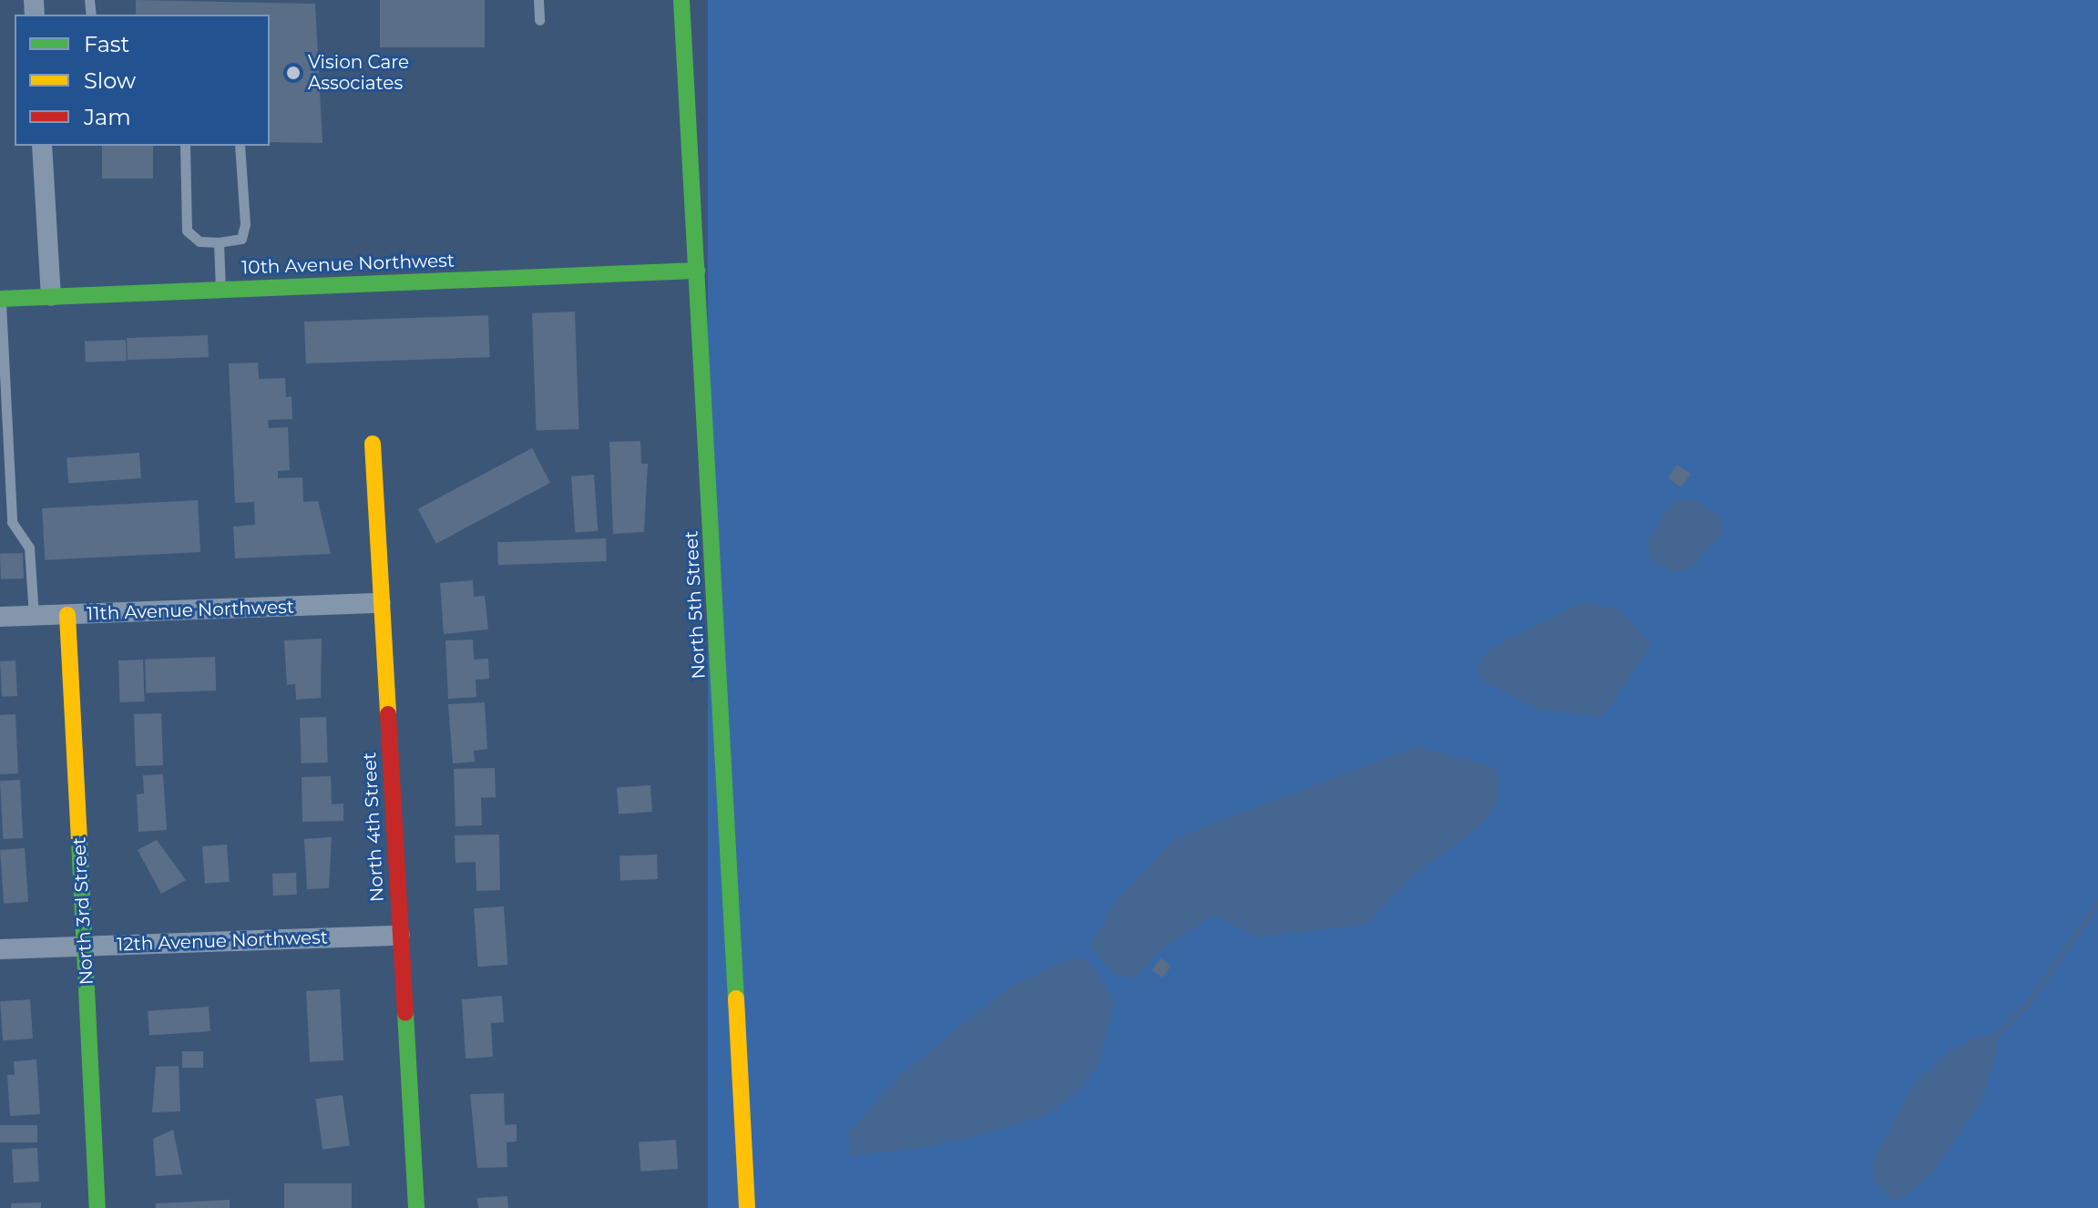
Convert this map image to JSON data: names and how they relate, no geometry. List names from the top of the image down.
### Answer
{
  "streets": {
    "street": [
      "10th Avenue Northwest",
      "North 5th Street",
      "11th Avenue Northwest",
      "North 4th Street",
      "North 3rd Street",
      "12th Avenue Northwest"
    ]
  },
  "crossings": [
    ["10th Avenue Northwest", "North 5th Street"],
    ["11th Avenue Northwest", "North 4th Street"],
    ["11th Avenue Northwest", "North 3rd Street"],
    ["North 4th Street", "12th Avenue Northwest"],
    ["North 3rd Street", "12th Avenue Northwest"]
  ],
  "places": ["Vision Care Associates"],
  "legend": ["Fast", "Slow", "Jam"]
}
